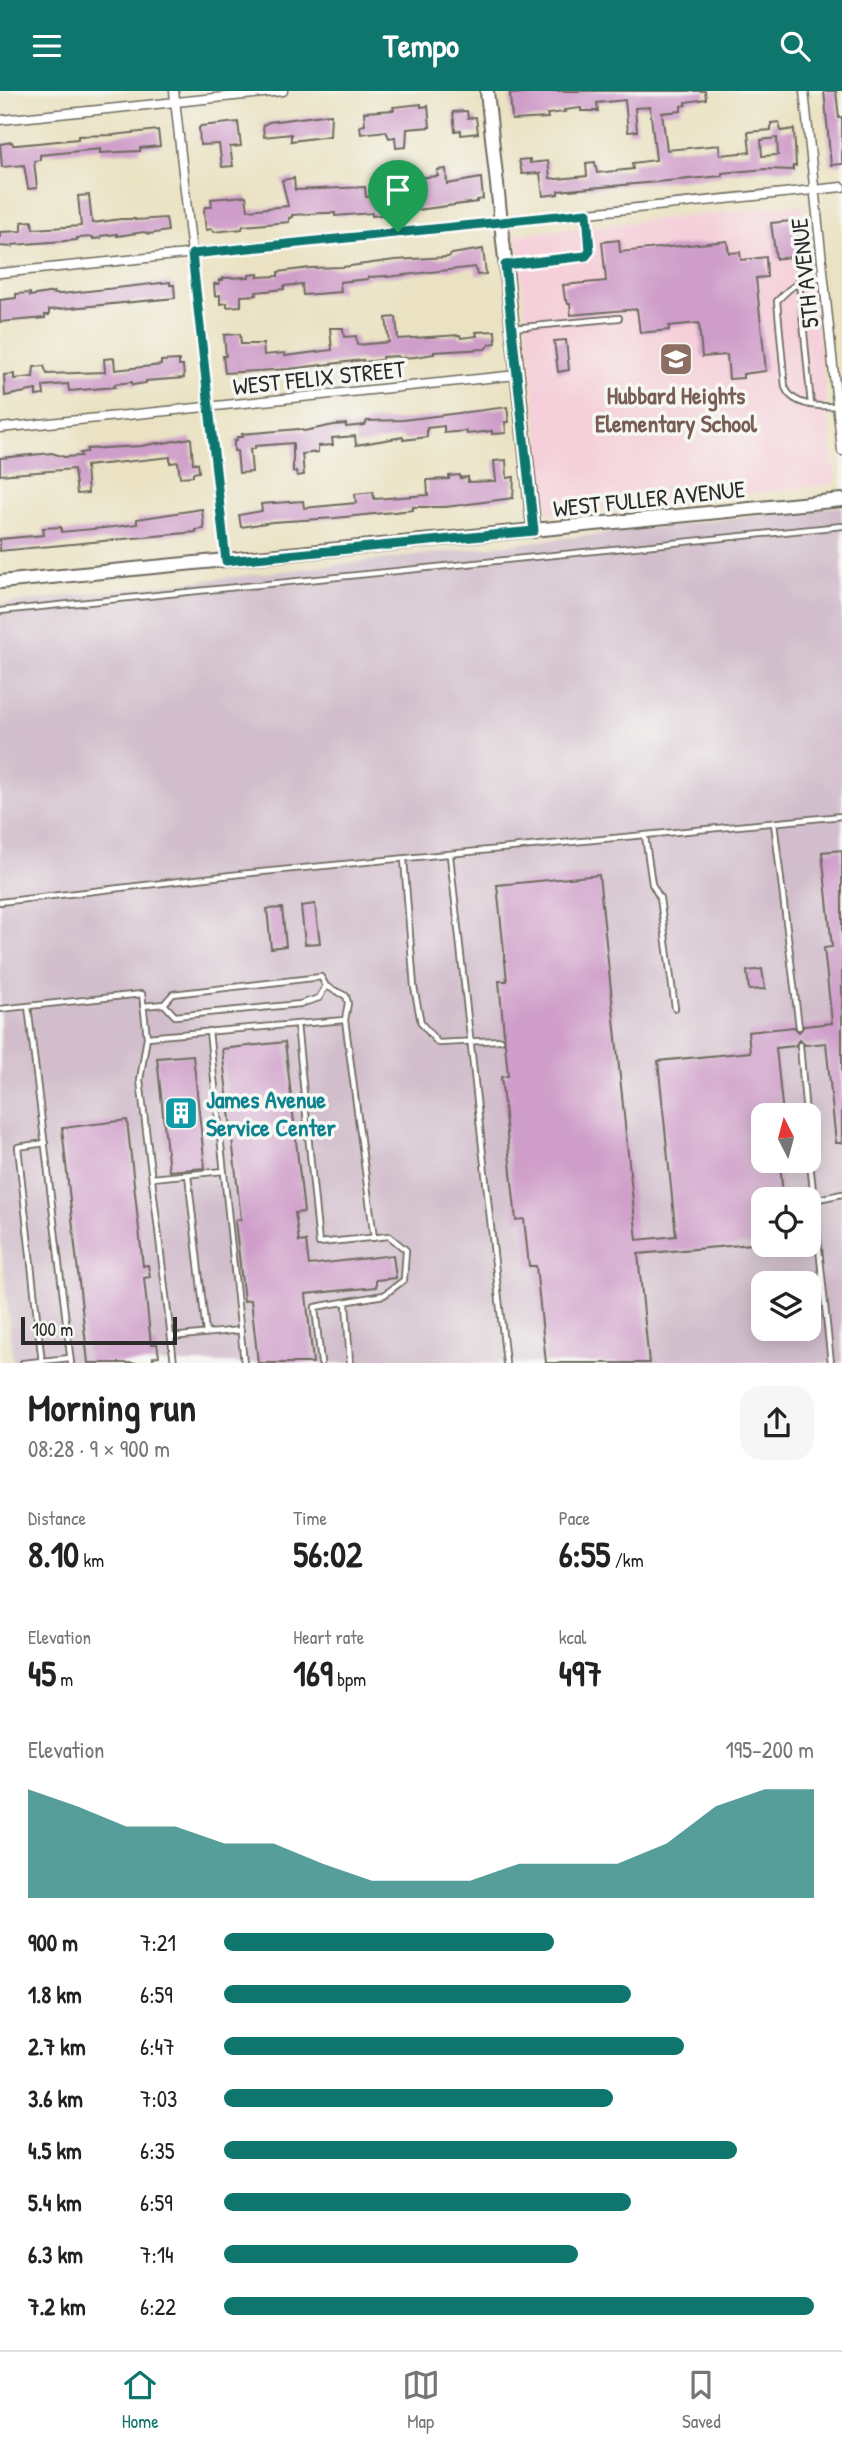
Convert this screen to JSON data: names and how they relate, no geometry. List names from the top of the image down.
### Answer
{
  "streets": {
    "street": ["5TH AVENUE", "WEST FELIX STREET", "WEST FULLER AVENUE"]
  },
  "places": {
    "school or university": ["Hubbard Heights Elementary School"],
    "building": ["James Avenue Service Center"]
  },
  "scale_bar": "100 m",
  "north": "top",
  "page": {
    "header": "Tempo",
    "scale": "100 m",
    "heading": ["Morning run", "08:28 · 9 × 900 m"],
    "stats": [
      ["Distance", "8.10 km"],
      ["Time", "56:02"],
      ["Pace", "6:55 /km"],
      ["Elevation", "45 m"],
      ["Heart rate", "169 bpm"],
      ["kcal", "497"]
    ],
    "chart": ["Elevation", "195–200 m"],
    "list": [
      {
        "name": "900 m",
        "note": "7:21"
      },
      {
        "name": "1.8 km",
        "note": "6:59"
      },
      {
        "name": "2.7 km",
        "note": "6:47"
      },
      {
        "name": "3.6 km",
        "note": "7:03"
      },
      {
        "name": "4.5 km",
        "note": "6:35"
      },
      {
        "name": "5.4 km",
        "note": "6:59"
      },
      {
        "name": "6.3 km",
        "note": "7:14"
      },
      {
        "name": "7.2 km",
        "note": "6:22"
      }
    ],
    "tabs": ["Home", "Map", "Saved"]
  }
}
